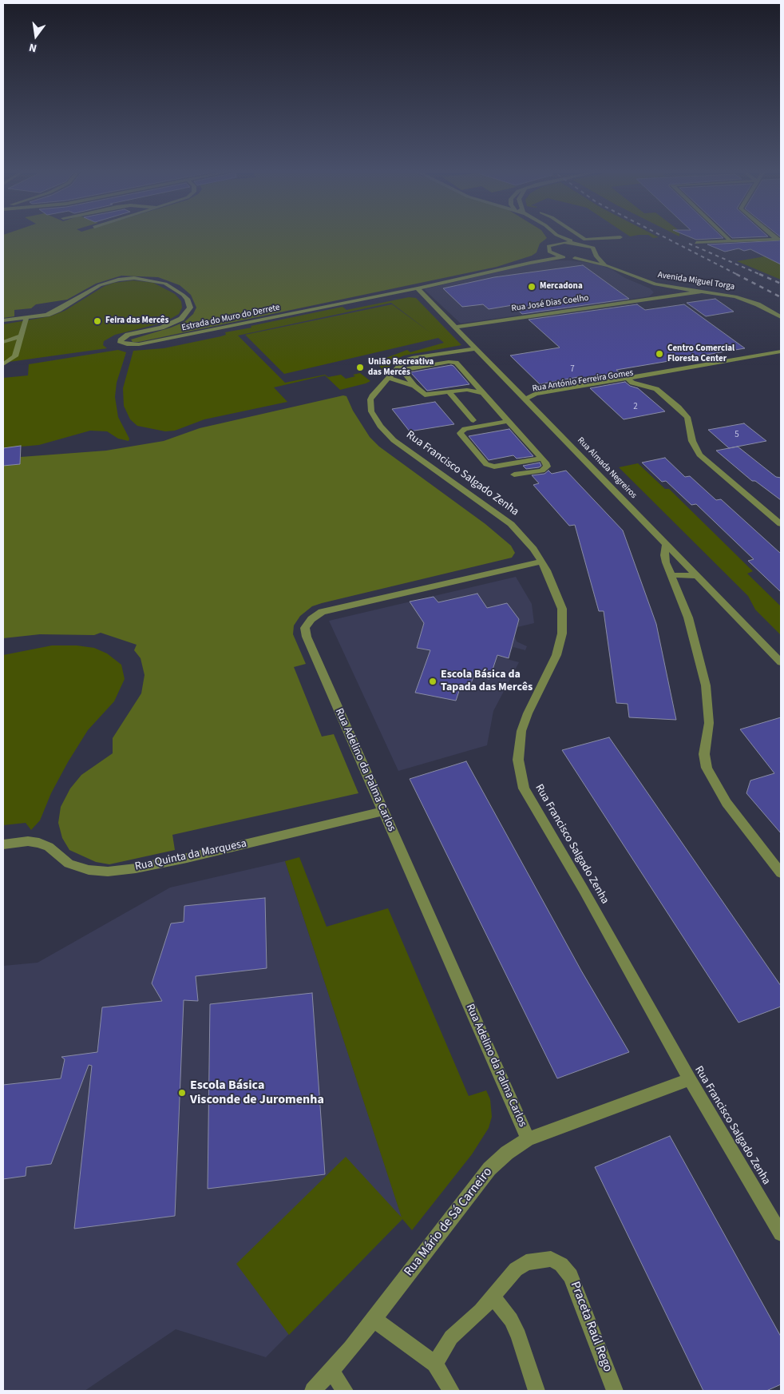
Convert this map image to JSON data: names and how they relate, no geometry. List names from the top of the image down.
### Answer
{
  "streets": {
    "street": [
      "Avenida Miguel Torga",
      "Rua José Dias Coelho",
      "Estrada do Muro do Derrete",
      "Rua António Ferreira Gomes",
      "Rua Almada Negreiros",
      "Rua Francisco Salgado Zenha",
      "Rua Adelino da Palma Carlos",
      "Rua Quinta da Marquesa",
      "Rua Mário de Sá Carneiro",
      "Praceta Raúl Rego"
    ]
  },
  "crossings": [
    ["Avenida Miguel Torga", "Rua José Dias Coelho"],
    ["Rua José Dias Coelho", "Rua Almada Negreiros"],
    ["Estrada do Muro do Derrete", "Rua Almada Negreiros"],
    ["Rua António Ferreira Gomes", "Rua Almada Negreiros"],
    ["Rua Almada Negreiros", "Rua Francisco Salgado Zenha"],
    ["Rua Francisco Salgado Zenha", "Rua Adelino da Palma Carlos"],
    ["Rua Francisco Salgado Zenha", "Rua Mário de Sá Carneiro"],
    ["Rua Adelino da Palma Carlos", "Rua Quinta da Marquesa"],
    ["Rua Adelino da Palma Carlos", "Rua Mário de Sá Carneiro"]
  ],
  "places": [
    "Mercadona",
    "Feira das Mercês",
    "Centro Comercial Floresta Center",
    "União Recreativa das Mercês",
    "Escola Básica da Tapada das Mercês",
    "Escola Básica Visconde de Juromenha"
  ],
  "house_numbers": ["7", "2", "5"],
  "north": "bottom"
}
